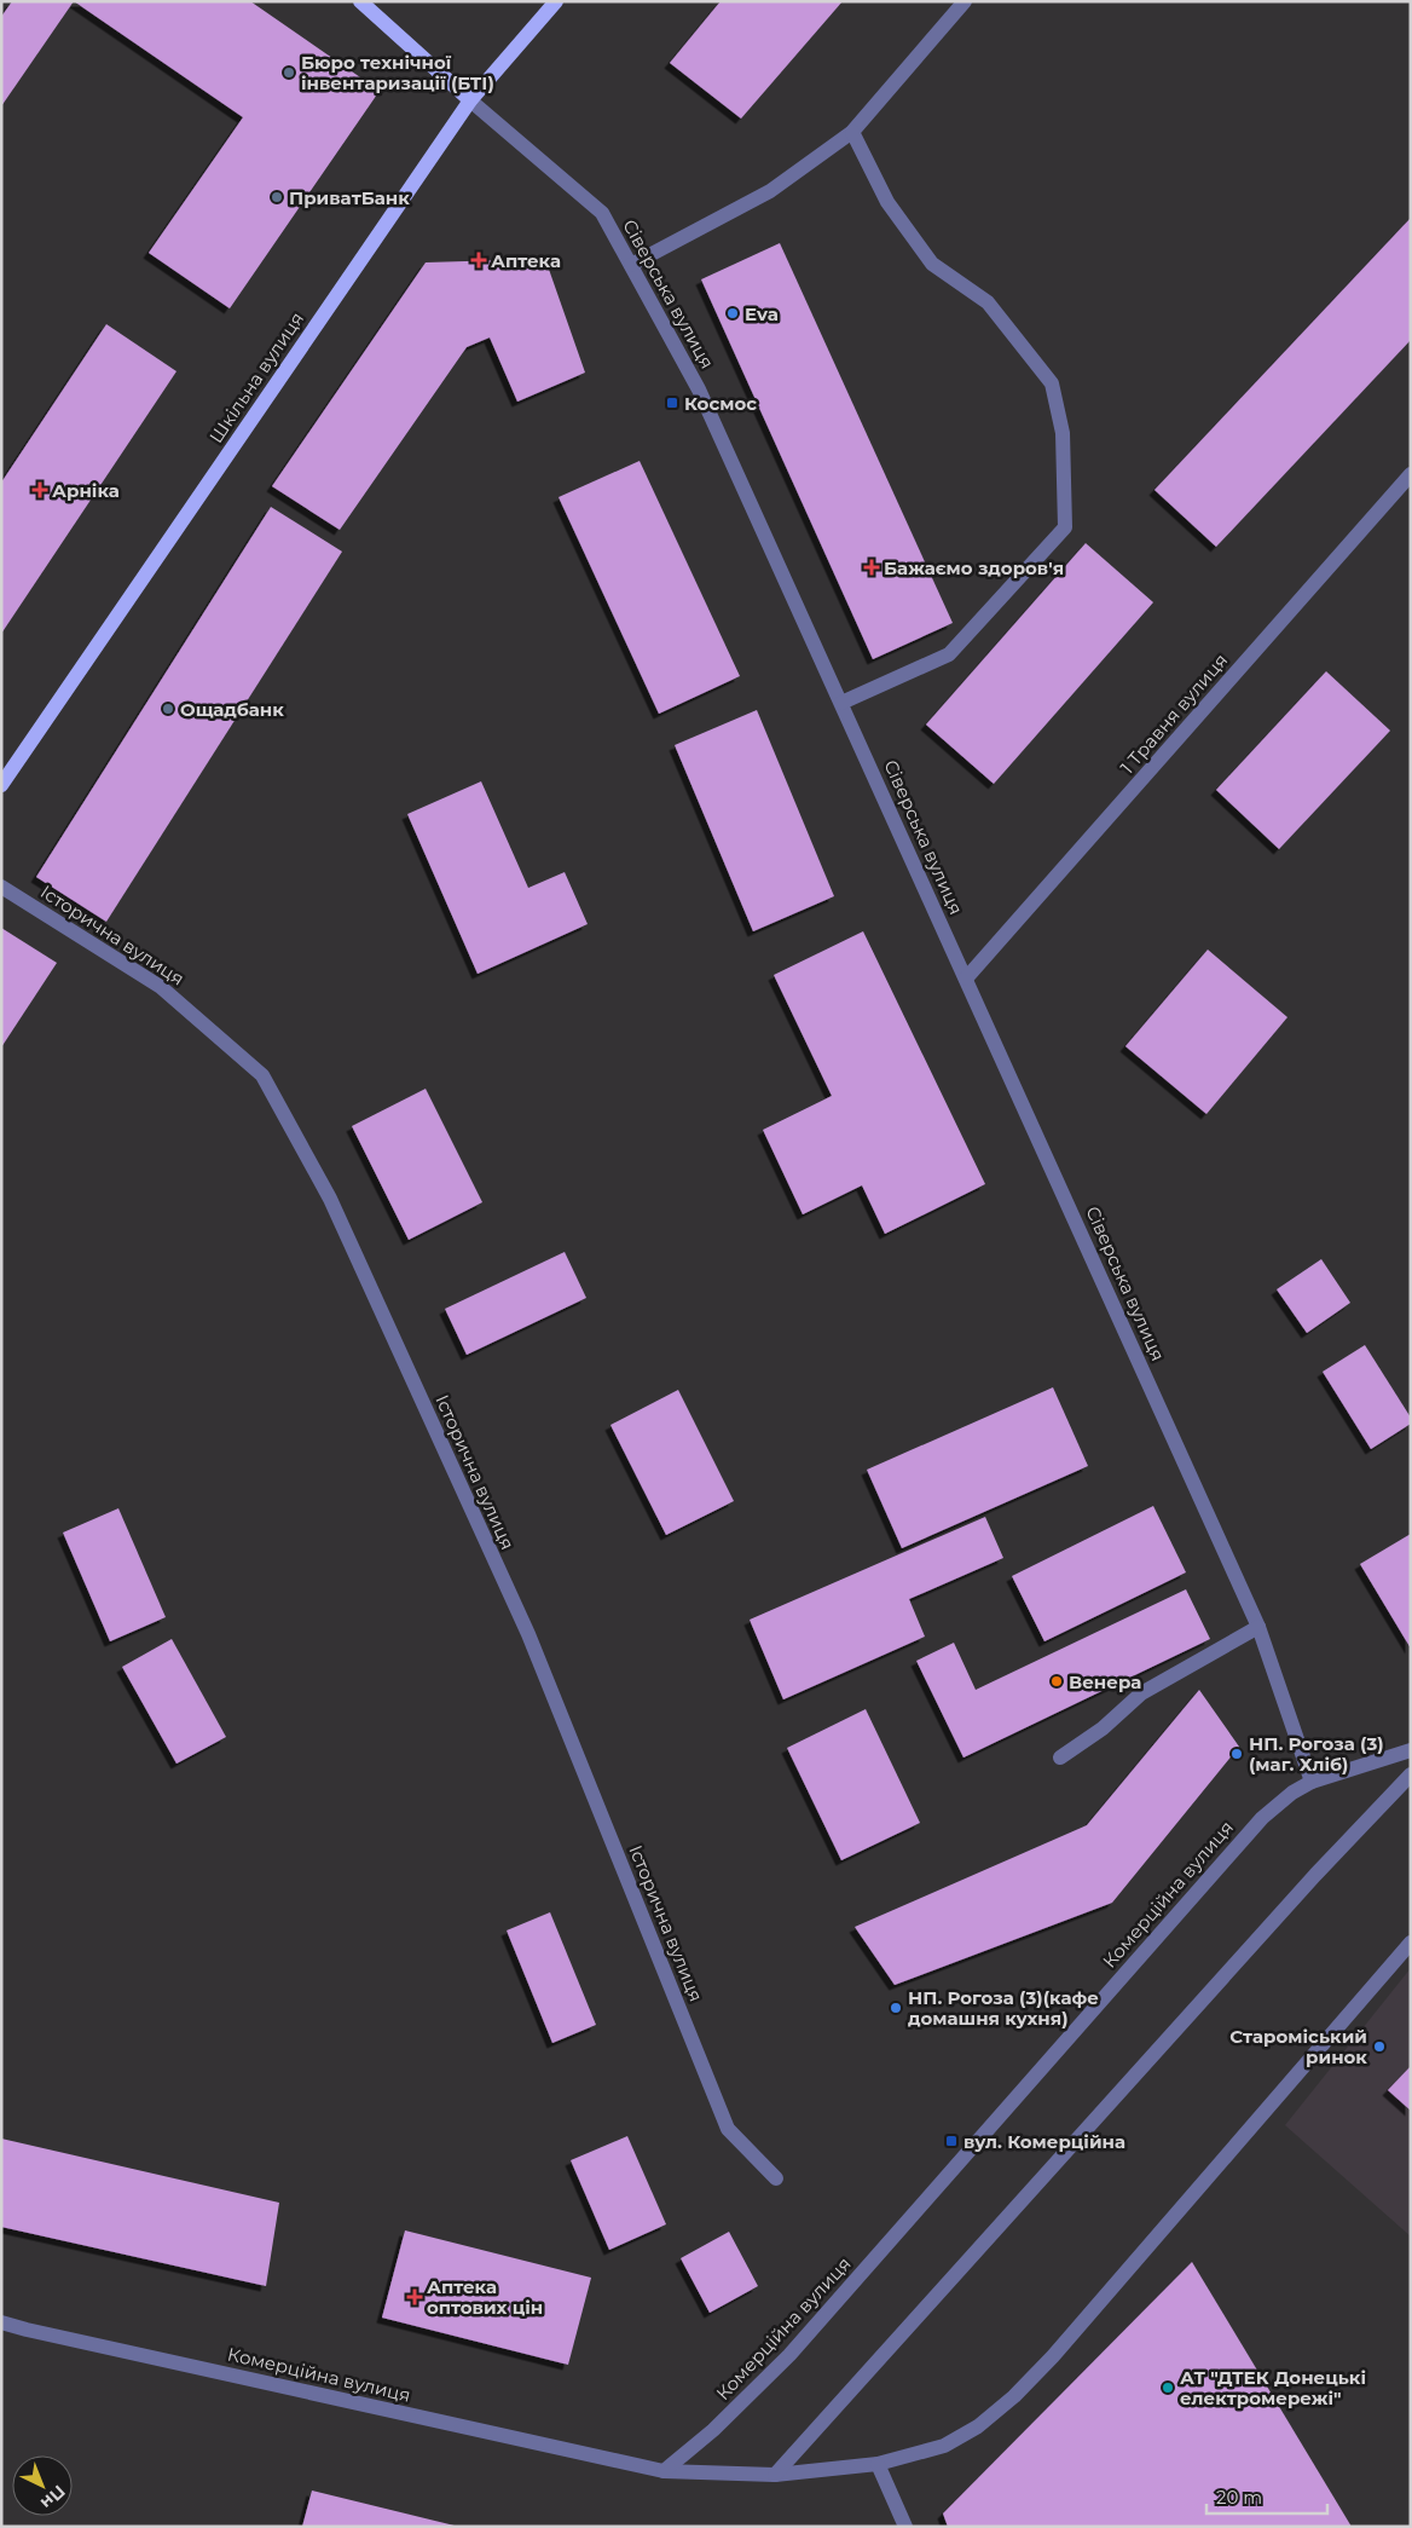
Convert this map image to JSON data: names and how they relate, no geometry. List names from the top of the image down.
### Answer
{
  "streets": {
    "main road": ["Сіверська вулиця", "Шкільна вулиця"],
    "street": ["1 Травня вулиця", "Історична вулиця", "Комерційна вулиця"]
  },
  "crossings": [
    ["Сіверська вулиця", "Шкільна вулиця"],
    ["Сіверська вулиця", "1 Травня вулиця"],
    ["Сіверська вулиця", "Комерційна вулиця"]
  ],
  "places": {
    "other": [
      "Бюро технічної інвентаризації (БТІ)",
      "ПриватБанк",
      "Eva",
      "Ощадбанк",
      "Венера",
      "НП. Рогоза (3) (маг. Хліб)",
      "НП. Рогоза (3)(кафе домашня кухня)",
      "Староміський ринок",
      "АТ \"ДТЕК Донецькі електромережі\""
    ],
    "health": [
      "Аптека",
      "Арніка",
      "Бажаємо здоров'я",
      "Аптека оптових цін"
    ],
    "transit": ["Космос", "вул. Комерційна"]
  },
  "scale_bar": "20 m",
  "north": "bottom right"
}
